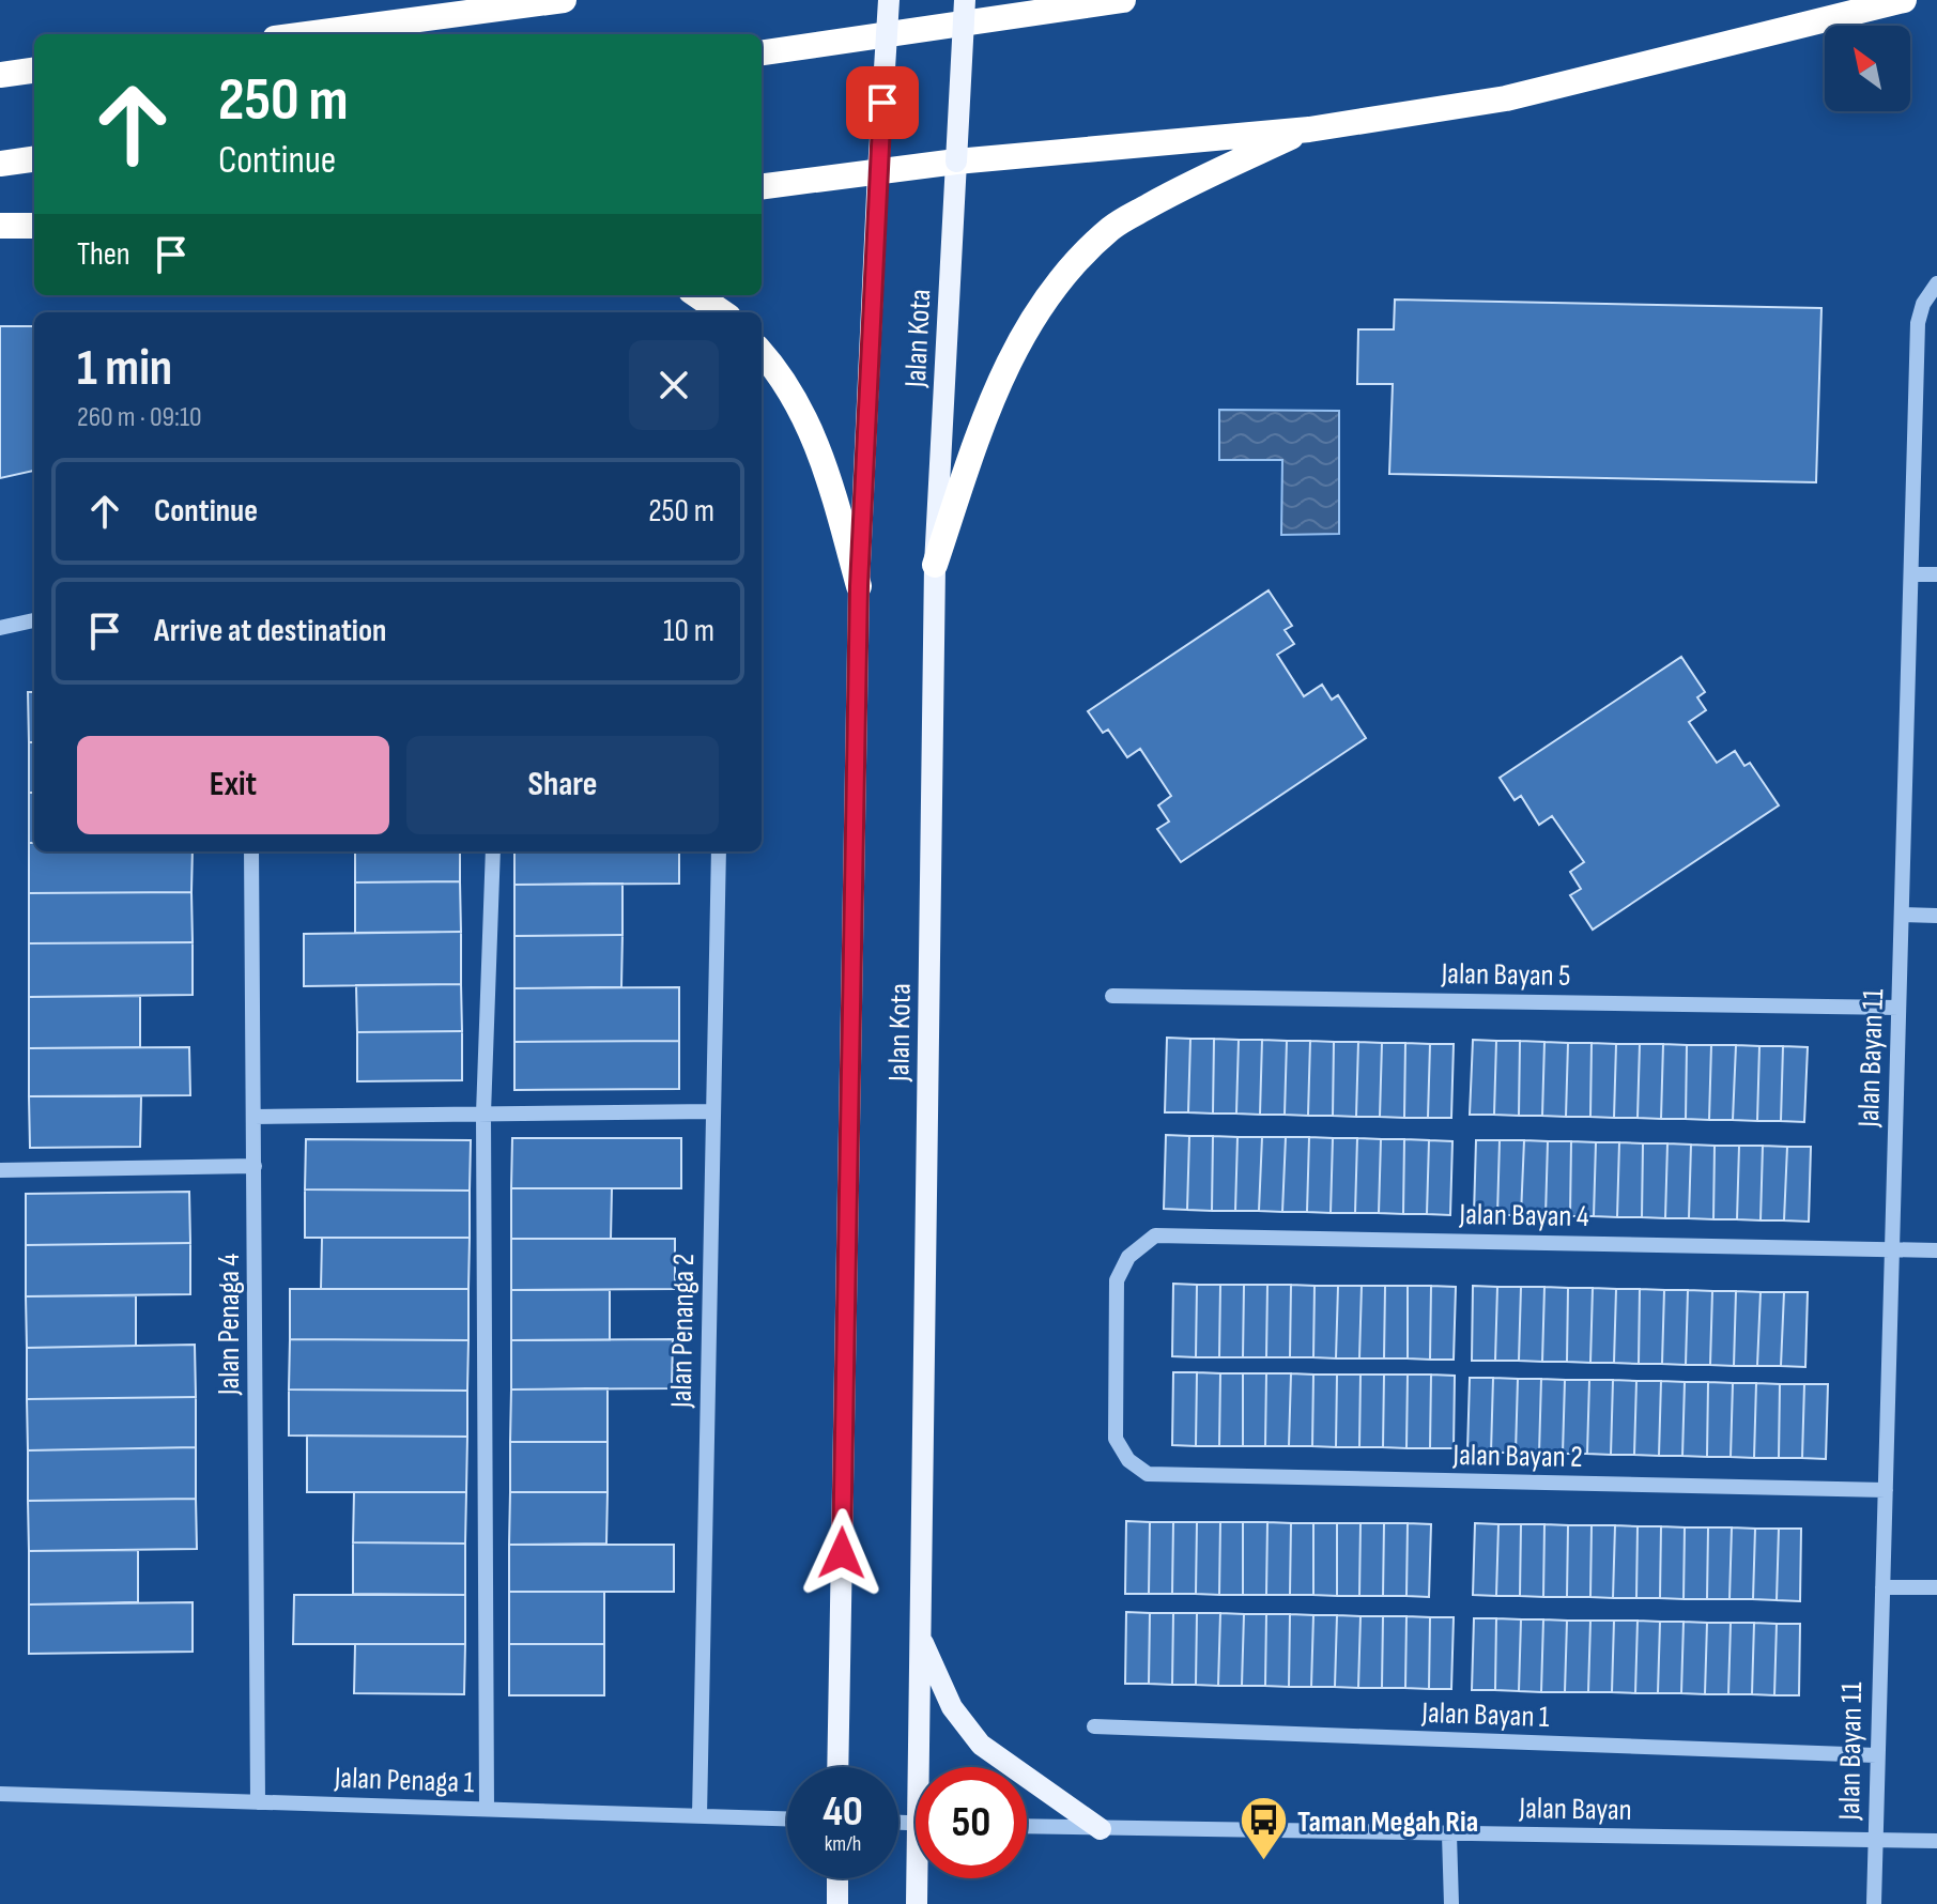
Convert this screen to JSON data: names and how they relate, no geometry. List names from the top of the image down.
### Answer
{
  "streets": {
    "main road": ["Jalan Kota"],
    "street": [
      "Jalan Bayan 5",
      "Jalan Bayan 11",
      "Jalan Bayan 4",
      "Jalan Penaga 4",
      "Jalan Penanga 2",
      "Jalan Bayan 2",
      "Jalan Bayan 1",
      "Jalan Penaga 1",
      "Jalan Bayan"
    ]
  },
  "crossings": [
    ["Jalan Bayan 5", "Jalan Bayan 11"],
    ["Jalan Bayan 11", "Jalan Bayan 4"],
    ["Jalan Bayan 11", "Jalan Bayan 2"],
    ["Jalan Bayan 11", "Jalan Bayan 1"],
    ["Jalan Bayan 11", "Jalan Bayan"],
    ["Jalan Bayan 4", "Jalan Bayan 2"],
    ["Jalan Penaga 4", "Jalan Penaga 1"],
    ["Jalan Penanga 2", "Jalan Penaga 1"]
  ],
  "places": {
    "bus stop": ["Taman Megah Ria"]
  },
  "north": "top left",
  "page": {
    "turn": ["250 m", "Continue"],
    "then": "Then",
    "heading": ["1 min", "260 m · 09:10"],
    "list": [
      {
        "name": "Continue",
        "value": "250 m"
      },
      {
        "name": "Arrive at destination",
        "value": "10 m"
      }
    ],
    "buttons": ["Exit", "Share"],
    "speed": "40 km/h",
    "limit": "50"
  }
}
